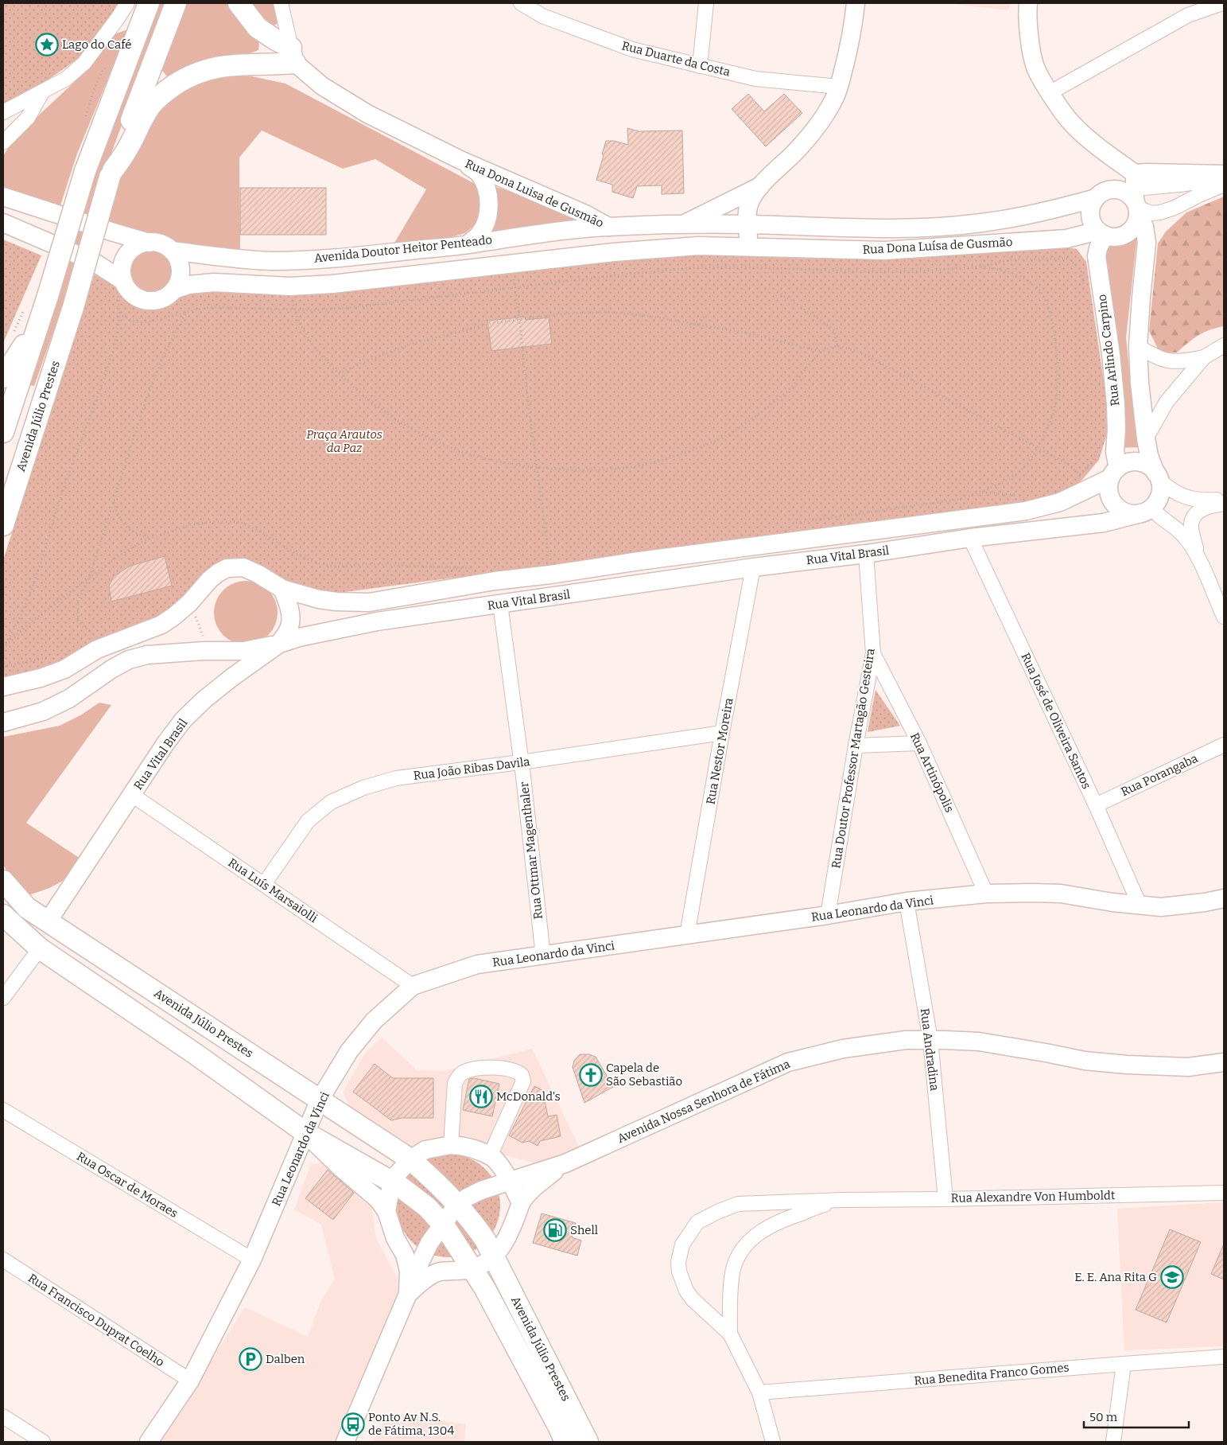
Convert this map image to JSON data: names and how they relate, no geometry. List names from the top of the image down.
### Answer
{
  "streets": {
    "highway": ["Avenida Júlio Prestes"],
    "main road": [
      "Rua Dona Luisa de Gusmão",
      "Rua Dona Luísa de Gusmão",
      "Avenida Doutor Heitor Penteado",
      "Rua Arlindo Carpino",
      "Rua Vital Brasil",
      "Rua Leonardo da Vinci",
      "Avenida Nossa Senhora de Fátima"
    ],
    "street": [
      "Rua Duarte da Costa",
      "Rua José de Oliveira Santos",
      "Rua Nestor Moreira",
      "Rua Doutor Professor Martagão Gesteira",
      "Rua João Ribas Davila",
      "Rua Artinópolis",
      "Rua Porangaba",
      "Rua Ottmar Magenthaler",
      "Rua Luís Marsaiolli",
      "Rua Andradina",
      "Rua Oscar de Moraes",
      "Rua Alexandre Von Humboldt",
      "Rua Francisco Duprat Coelho",
      "Rua Benedita Franco Gomes"
    ]
  },
  "crossings": [
    ["Rua Dona Luisa de Gusmão", "Rua Dona Luísa de Gusmão"],
    ["Rua Dona Luisa de Gusmão", "Avenida Doutor Heitor Penteado"],
    ["Rua Dona Luísa de Gusmão", "Avenida Doutor Heitor Penteado"],
    ["Rua Dona Luísa de Gusmão", "Rua Arlindo Carpino"],
    ["Rua Arlindo Carpino", "Rua Vital Brasil"],
    ["Avenida Júlio Prestes", "Rua Vital Brasil"],
    ["Avenida Júlio Prestes", "Rua Leonardo da Vinci"],
    ["Avenida Júlio Prestes", "Avenida Nossa Senhora de Fátima"],
    ["Rua Vital Brasil", "Rua José de Oliveira Santos"],
    ["Rua Vital Brasil", "Rua Nestor Moreira"],
    ["Rua Vital Brasil", "Rua Doutor Professor Martagão Gesteira"],
    ["Rua Vital Brasil", "Rua Ottmar Magenthaler"],
    ["Rua Vital Brasil", "Rua Luís Marsaiolli"],
    ["Rua José de Oliveira Santos", "Rua Porangaba"],
    ["Rua José de Oliveira Santos", "Rua Leonardo da Vinci"],
    ["Rua Nestor Moreira", "Rua João Ribas Davila"],
    ["Rua Nestor Moreira", "Rua Leonardo da Vinci"],
    ["Rua Doutor Professor Martagão Gesteira", "Rua Artinópolis"],
    ["Rua Doutor Professor Martagão Gesteira", "Rua Leonardo da Vinci"],
    ["Rua João Ribas Davila", "Rua Ottmar Magenthaler"],
    ["Rua João Ribas Davila", "Rua Luís Marsaiolli"],
    ["Rua Artinópolis", "Rua Leonardo da Vinci"],
    ["Rua Ottmar Magenthaler", "Rua Leonardo da Vinci"],
    ["Rua Luís Marsaiolli", "Rua Leonardo da Vinci"],
    ["Rua Leonardo da Vinci", "Rua Andradina"],
    ["Rua Leonardo da Vinci", "Rua Oscar de Moraes"],
    ["Rua Leonardo da Vinci", "Rua Francisco Duprat Coelho"],
    ["Rua Andradina", "Avenida Nossa Senhora de Fátima"],
    ["Rua Andradina", "Rua Alexandre Von Humboldt"],
    ["Rua Alexandre Von Humboldt", "Rua Benedita Franco Gomes"]
  ],
  "parks": ["Praça Arautos da Paz"],
  "places": {
    "place": ["Lago do Café"],
    "church": ["Capela de São Sebastião"],
    "restaurant": ["McDonald's"],
    "fuel station": ["Shell"],
    "school or university": ["E. E. Ana Rita G"],
    "parking": ["Dalben"],
    "bus stop": ["Ponto Av N.S. de Fátima, 1304"]
  },
  "scale_bar": "50 m"
}
